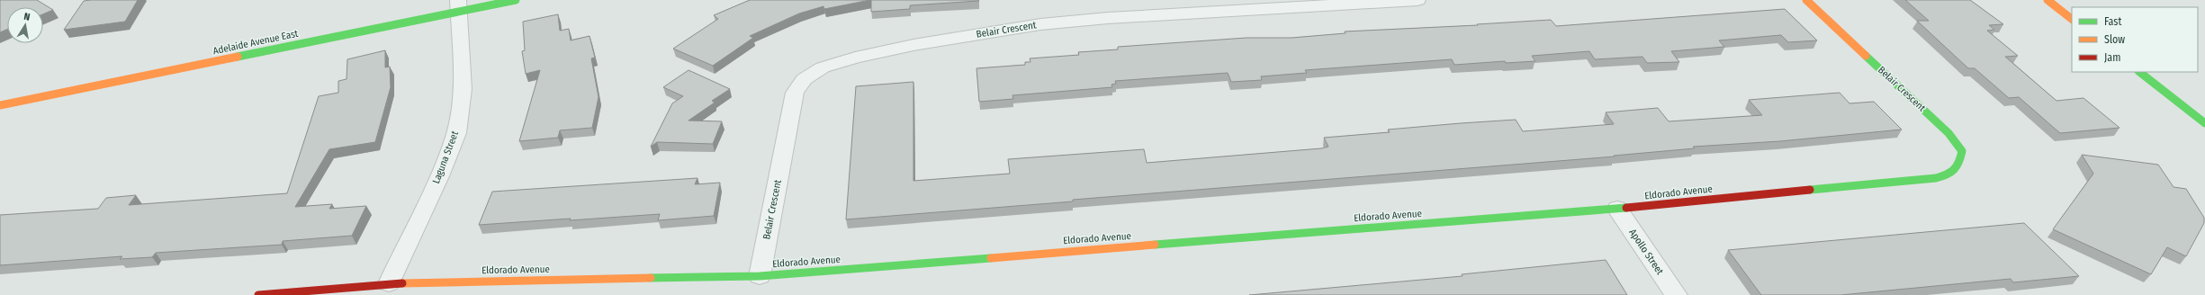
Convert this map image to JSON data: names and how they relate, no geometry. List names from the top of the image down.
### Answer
{
  "streets": {
    "street": [
      "Belair Crescent",
      "Adelaide Avenue East",
      "Laguna Street",
      "Eldorado Avenue",
      "Apollo Street"
    ]
  },
  "crossings": [
    ["Belair Crescent", "Eldorado Avenue"],
    ["Adelaide Avenue East", "Laguna Street"],
    ["Laguna Street", "Eldorado Avenue"],
    ["Eldorado Avenue", "Apollo Street"]
  ],
  "legend": ["Fast", "Slow", "Jam"],
  "north": "top"
}
